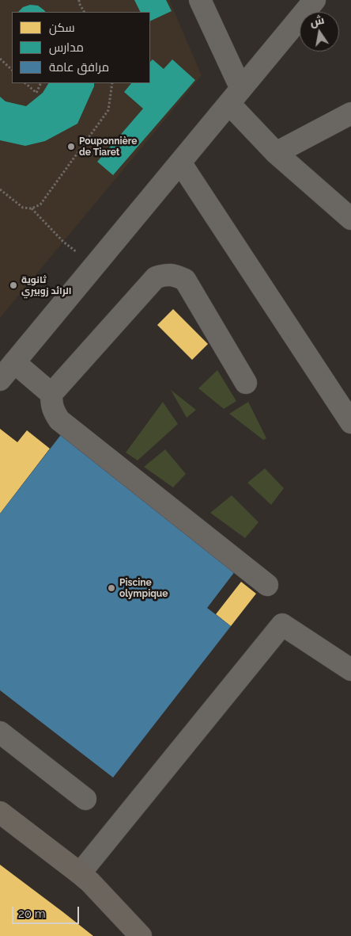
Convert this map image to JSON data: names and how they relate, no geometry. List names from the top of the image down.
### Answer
{
  "places": ["Pouponnière de Tiaret", "ثانوية الرائد زوبيري", "Piscine olympique"],
  "legend": ["سكن", "مدارس", "مرافق عامة"],
  "scale_bar": "20 m",
  "north": "top"
}
